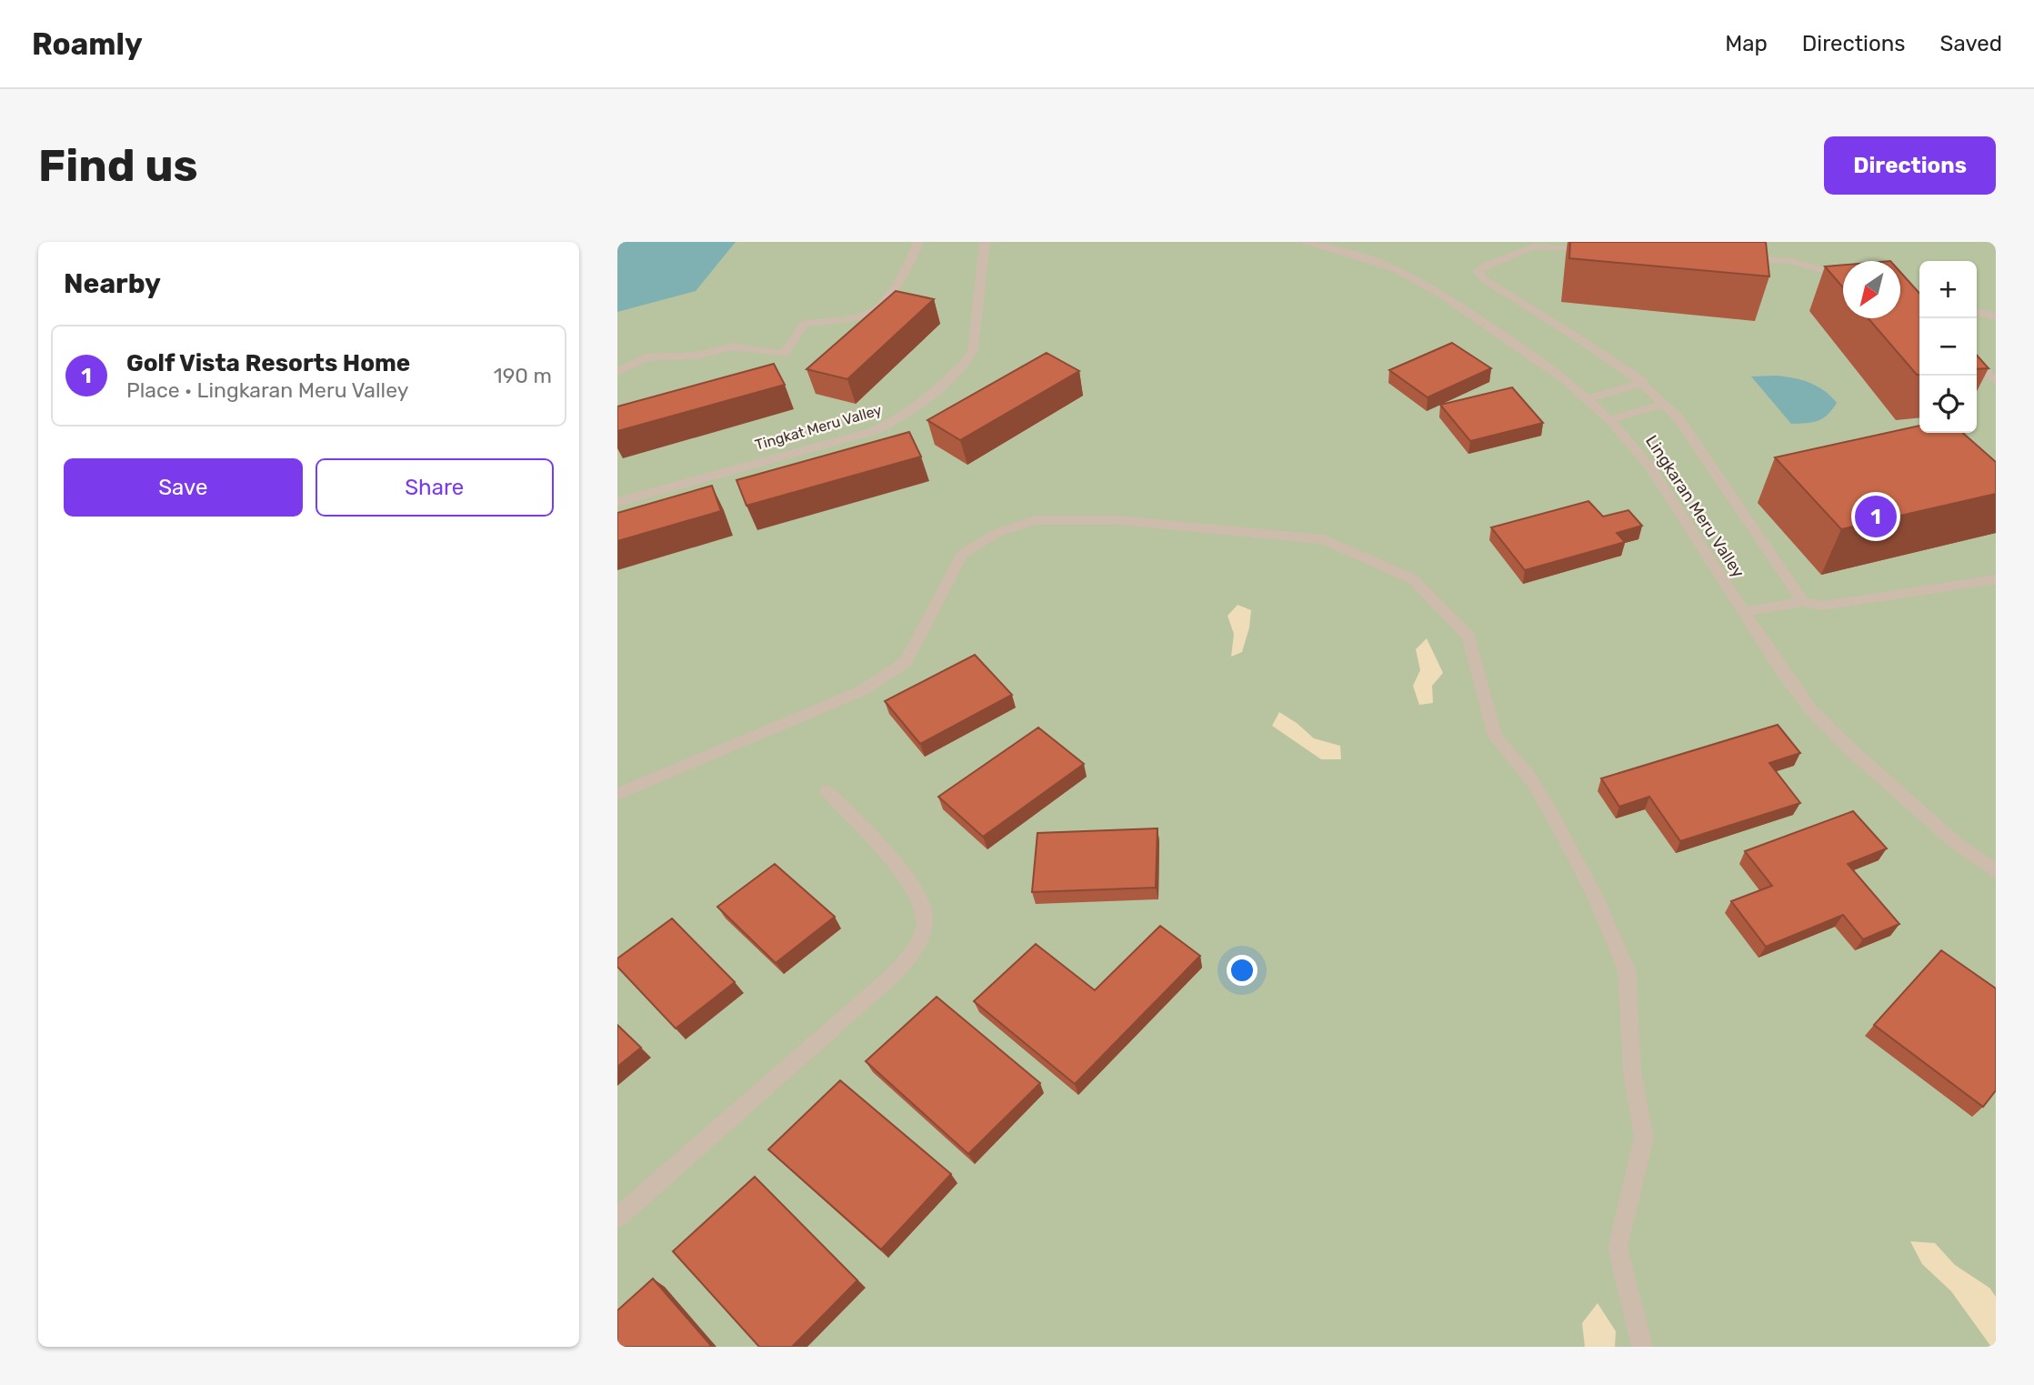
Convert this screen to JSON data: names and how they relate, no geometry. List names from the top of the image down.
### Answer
{
  "streets": {
    "street": ["Tingkat Meru Valley", "Lingkaran Meru Valley"]
  },
  "north": "bottom left",
  "page": {
    "header": "Roamly",
    "nav": ["Map", "Directions", "Saved"],
    "buttons": [
      "Directions",
      ["Save", "Share"]
    ],
    "title": "Find us",
    "heading": "Nearby",
    "map_buttons": ["+", "−"],
    "list": [
      {
        "mark": "1",
        "name": "Golf Vista Resorts Home",
        "note": "Place · Lingkaran Meru Valley",
        "value": "190 m"
      }
    ],
    "pins": "1"
  }
}
